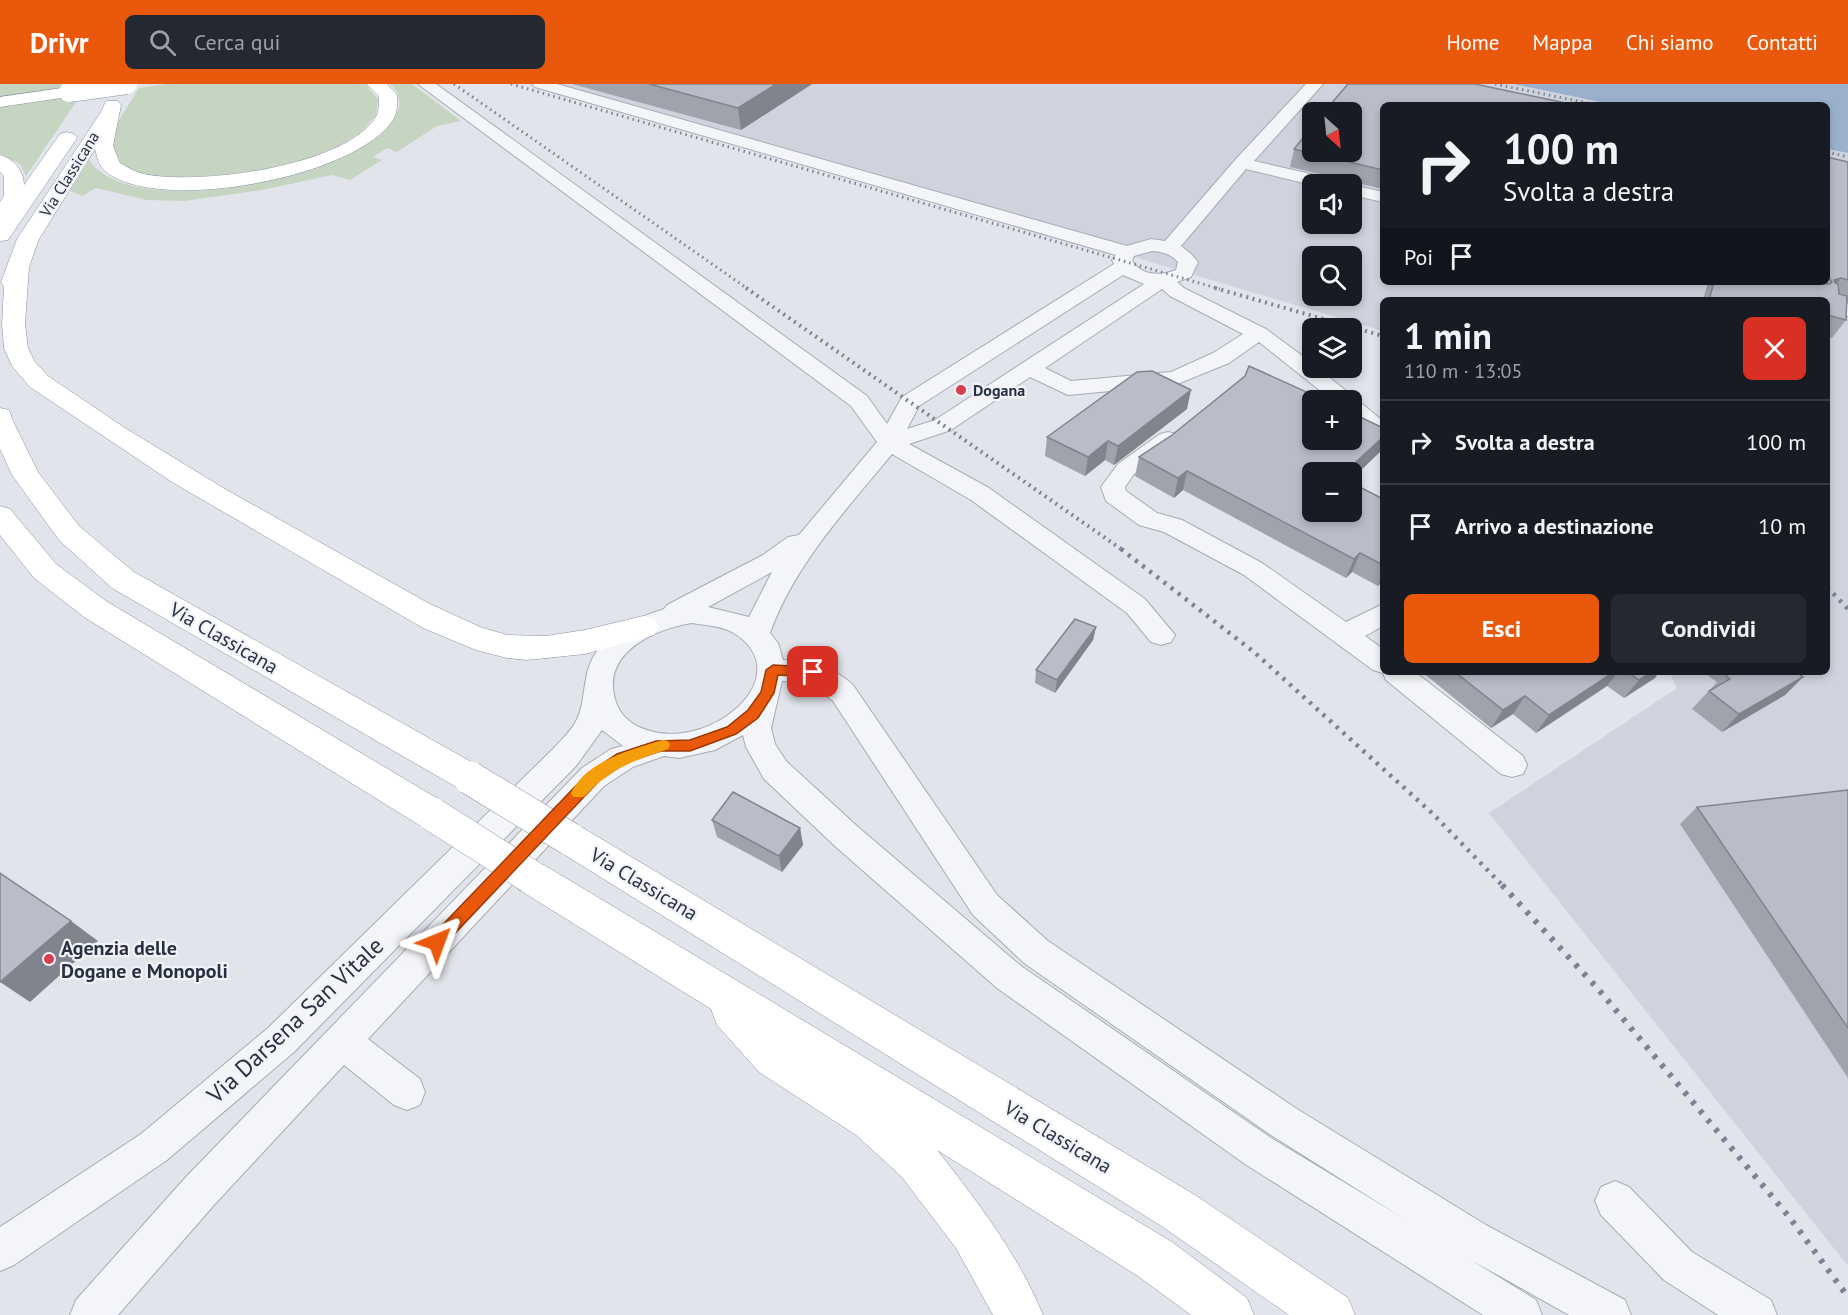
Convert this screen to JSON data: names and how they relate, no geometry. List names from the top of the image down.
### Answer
{
  "streets": {
    "highway": ["Via Classicana"],
    "street": ["Via Darsena San Vitale"]
  },
  "places": ["Dogana", "Agenzia delle Dogane e Monopoli"],
  "north": "bottom right",
  "page": {
    "header": "Drivr",
    "search": "Cerca qui",
    "nav": [
      "Home",
      "Mappa",
      "Chi siamo",
      "Contatti"
    ],
    "map_buttons": ["+", "−"],
    "turn": ["100 m", "Svolta a destra"],
    "then": "Poi",
    "heading": ["1 min", "110 m · 13:05"],
    "list": [
      {
        "name": "Svolta a destra",
        "value": "100 m"
      },
      {
        "name": "Arrivo a destinazione",
        "value": "10 m"
      }
    ],
    "buttons": ["Esci", "Condividi"]
  }
}
